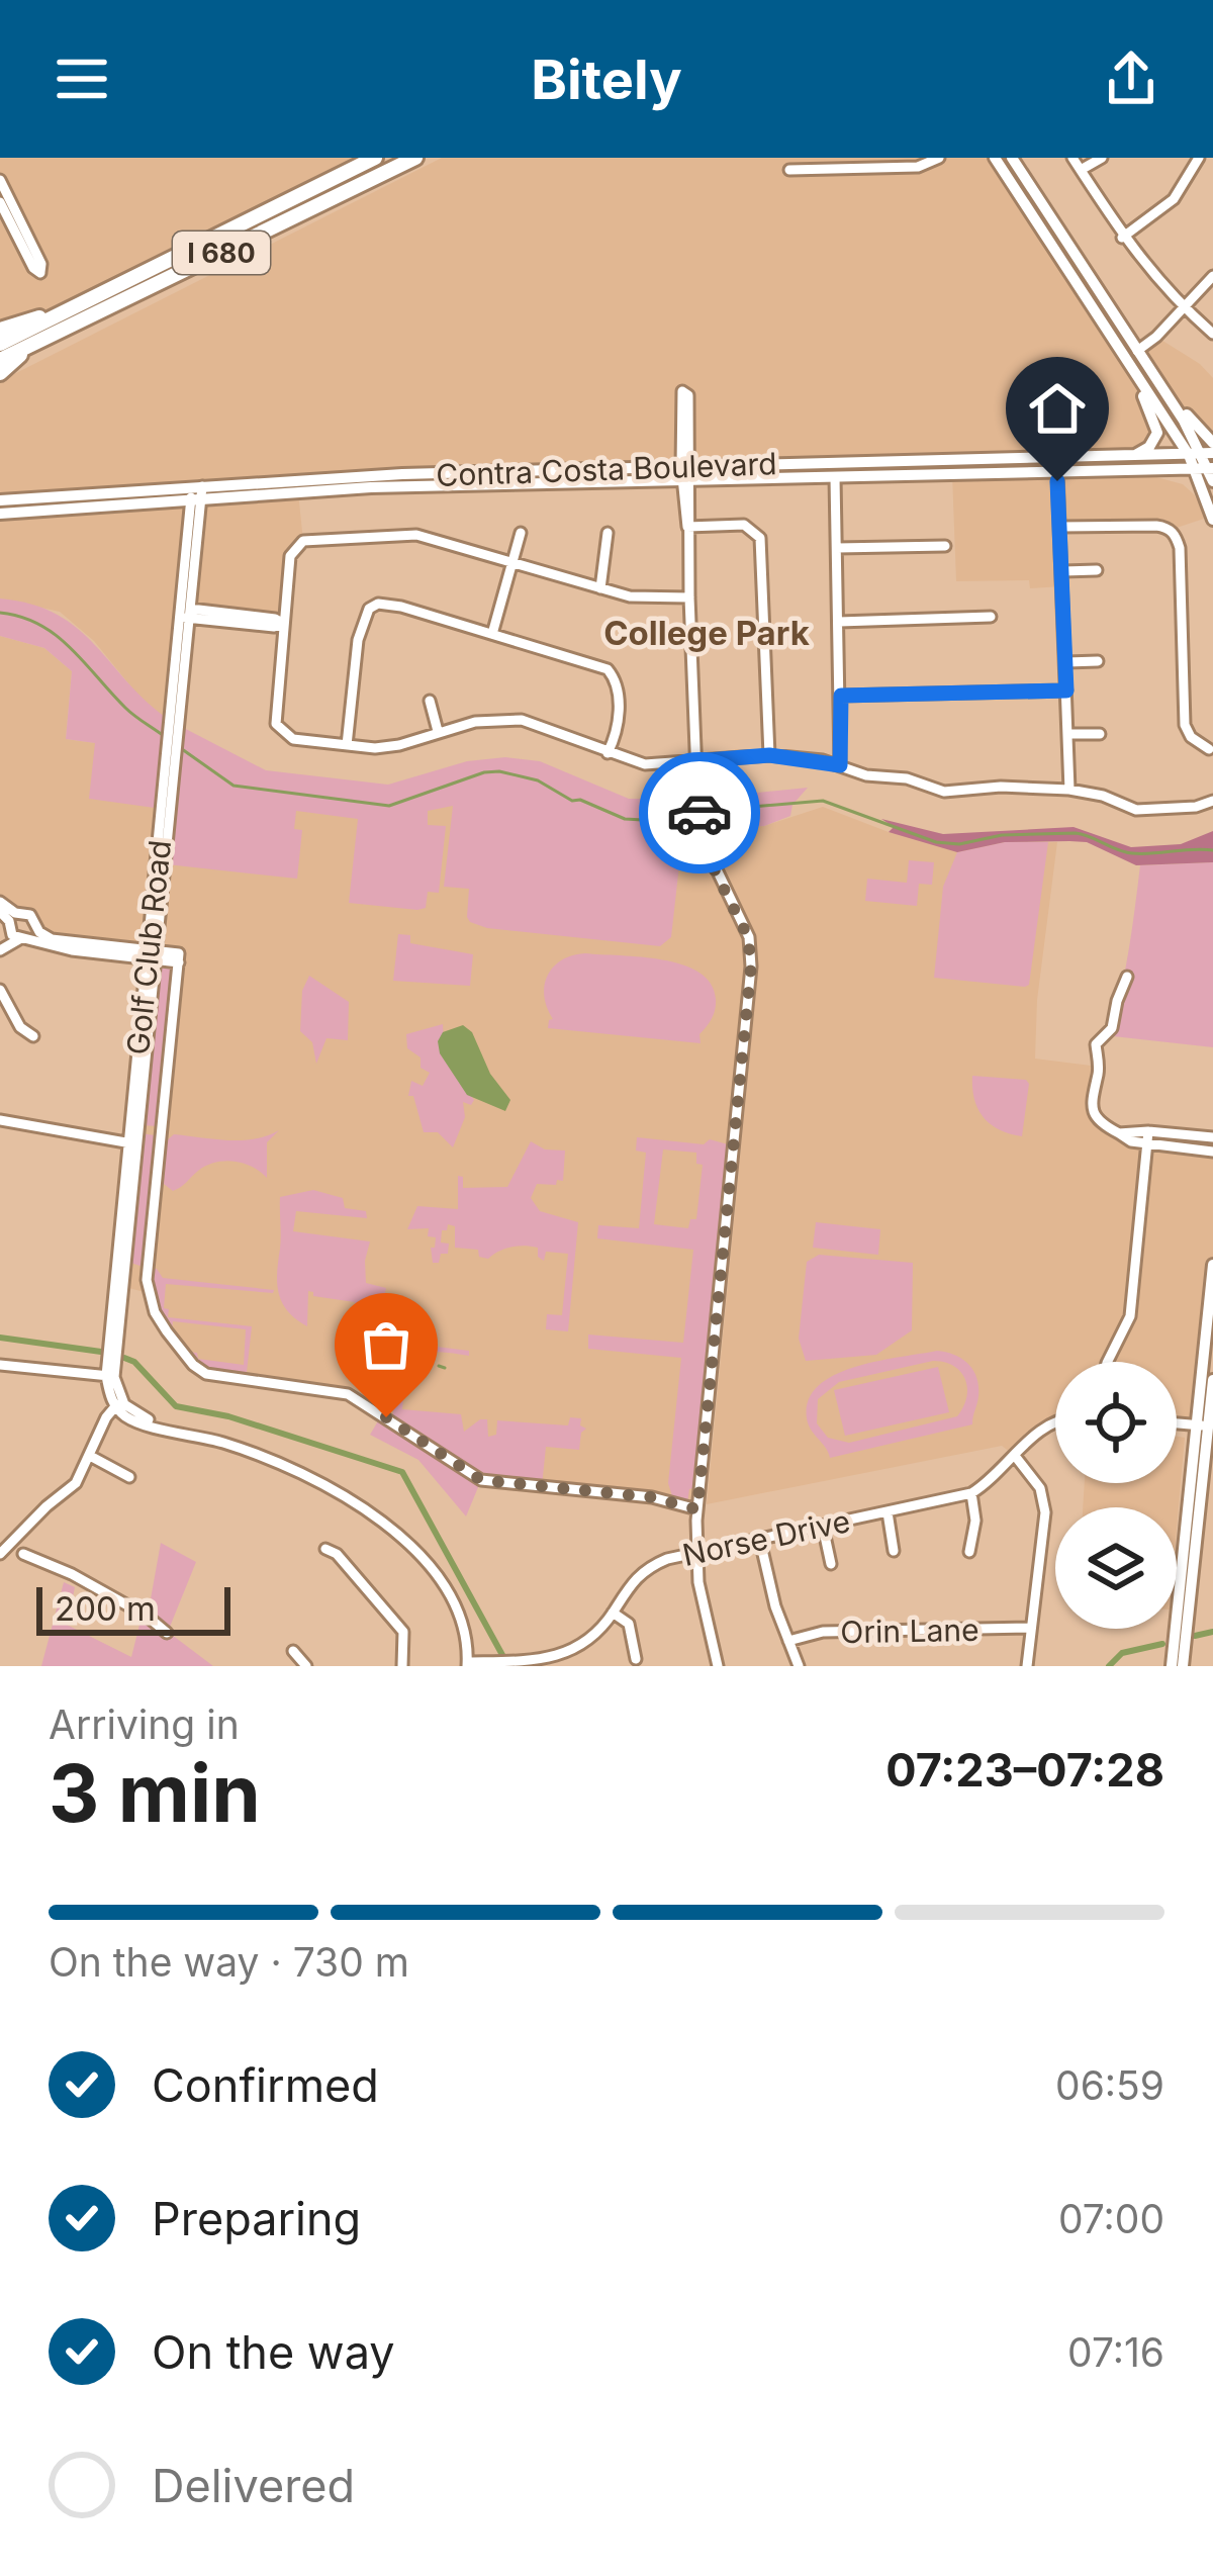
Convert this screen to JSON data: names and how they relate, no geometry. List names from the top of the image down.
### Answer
{
  "streets": {
    "highway": ["I 680"],
    "main road": ["Contra Costa Boulevard"],
    "street": ["Golf Club Road", "Norse Drive", "Orin Lane"]
  },
  "crossings": [
    ["Contra Costa Boulevard", "Golf Club Road"]
  ],
  "districts": ["College Park"],
  "scale_bar": "200 m",
  "page": {
    "header": "Bitely",
    "scale": "200 m",
    "heading": ["3 min", "Arriving in", "07:23–07:28"],
    "bar": "On the way · 730 m",
    "list": [
      ["Confirmed", "06:59"],
      ["Preparing", "07:00"],
      ["On the way", "07:16"],
      "Delivered"
    ]
  }
}
